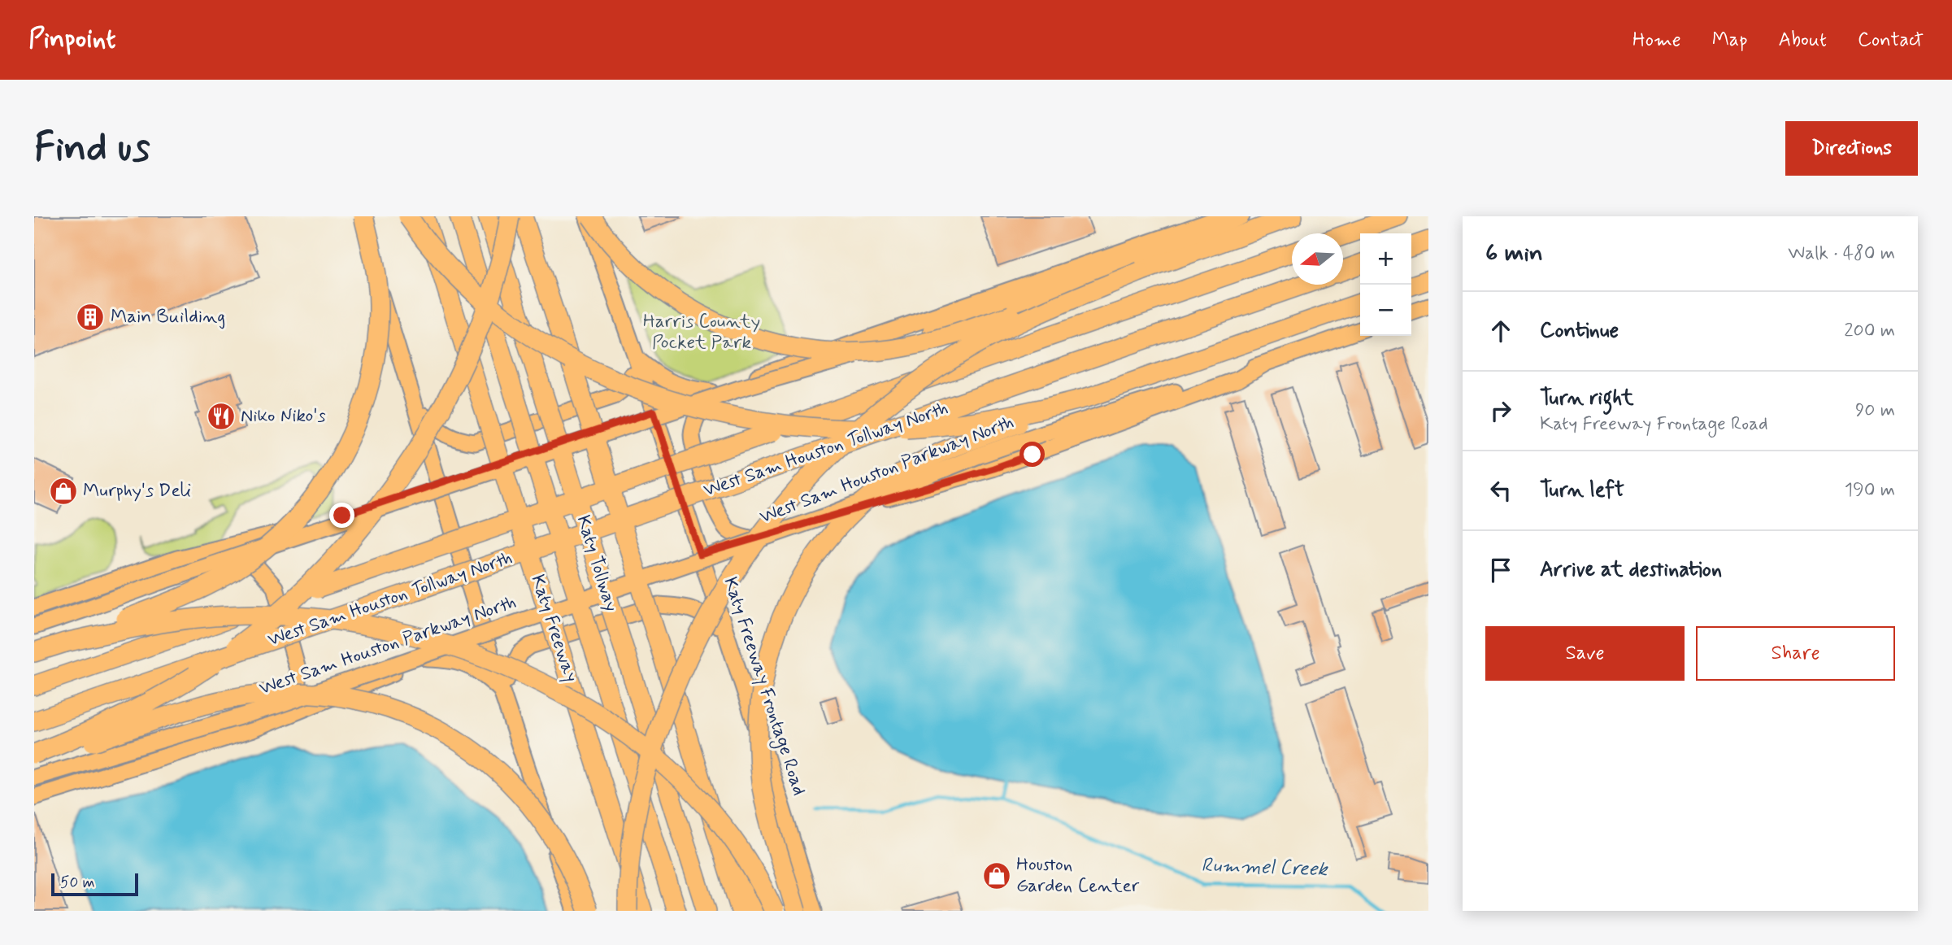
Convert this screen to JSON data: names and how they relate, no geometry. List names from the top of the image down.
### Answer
{
  "streets": {
    "highway": ["West Sam Houston Tollway North", "Katy Tollway", "Katy Freeway"],
    "main road": ["West Sam Houston Parkway North", "Katy Freeway Frontage Road"]
  },
  "water": ["Rummel Creek"],
  "parks": ["Harris County Pocket Park"],
  "places": {
    "building": ["Main Building"],
    "restaurant": ["Niko Niko's"],
    "shop": ["Murphy's Deli", "Houston Garden Center"]
  },
  "scale_bar": "50 m",
  "north": "left",
  "page": {
    "header": "Pinpoint",
    "nav": [
      "Home",
      "Map",
      "About",
      "Contact"
    ],
    "buttons": [
      "Directions",
      ["Save", "Share"]
    ],
    "title": "Find us",
    "heading": ["6 min", "Walk · 480 m"],
    "map_buttons": ["+", "−"],
    "list": [
      ["Continue", "200 m"],
      ["Turn right", "Katy Freeway Frontage Road", "90 m"],
      ["Turn left", "190 m"],
      "Arrive at destination"
    ],
    "scale": "50 m"
  }
}
